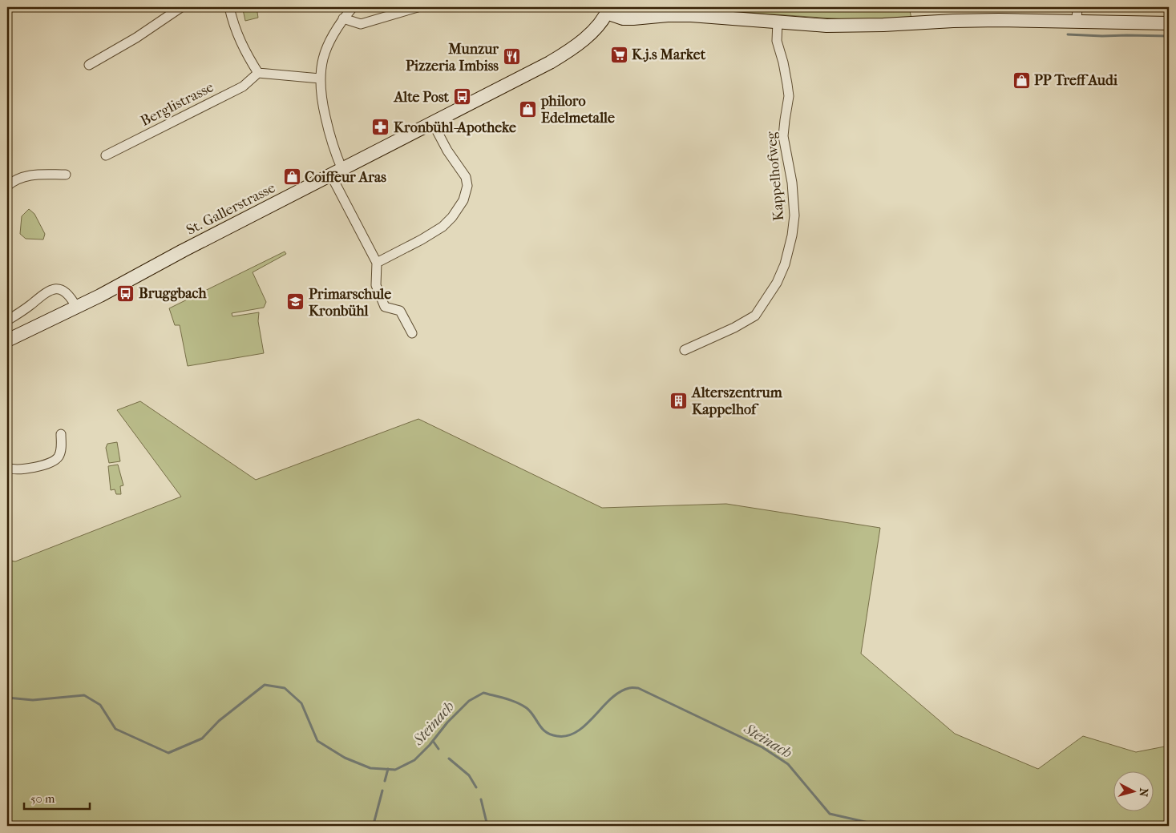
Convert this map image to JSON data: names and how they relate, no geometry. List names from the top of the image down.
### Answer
{
  "streets": {
    "main road": ["St. Gallerstrasse"],
    "street": ["Berglistrasse", "Kappelhofweg"]
  },
  "water": ["Steinach"],
  "places": {
    "supermarket": ["K.j.s Market"],
    "restaurant": ["Munzur Pizzeria Imbiss"],
    "shop": ["PP Treff Audi", "philoro Edelmetalle", "Coiffeur Aras"],
    "bus stop": ["Alte Post", "Bruggbach"],
    "pharmacy": ["Kronbühl-Apotheke"],
    "school or university": ["Primarschule Kronbühl"],
    "building": ["Alterszentrum Kappelhof"]
  },
  "scale_bar": "50 m",
  "north": "right"
}
